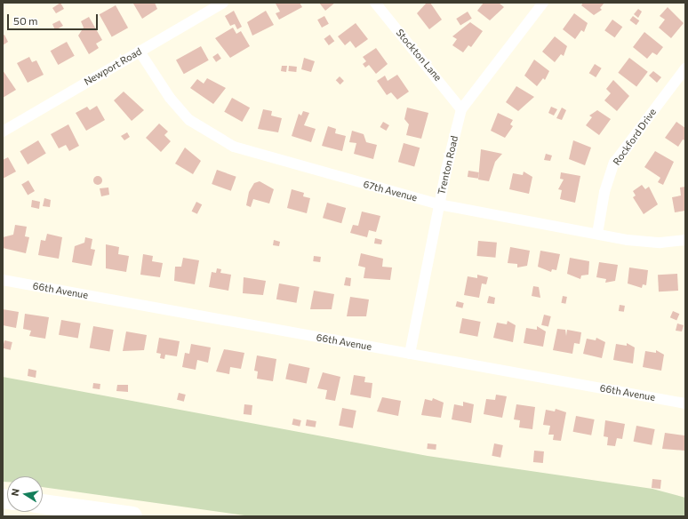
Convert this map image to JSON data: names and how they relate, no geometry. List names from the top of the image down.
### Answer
{
  "streets": {
    "street": [
      "Stockton Lane",
      "Newport Road",
      "Rockford Drive",
      "Trenton Road",
      "67th Avenue",
      "66th Avenue"
    ]
  },
  "crossings": [
    ["Stockton Lane", "Trenton Road"],
    ["Newport Road", "67th Avenue"],
    ["Rockford Drive", "67th Avenue"],
    ["Trenton Road", "67th Avenue"],
    ["Trenton Road", "66th Avenue"]
  ],
  "scale_bar": "50 m",
  "north": "left"
}
